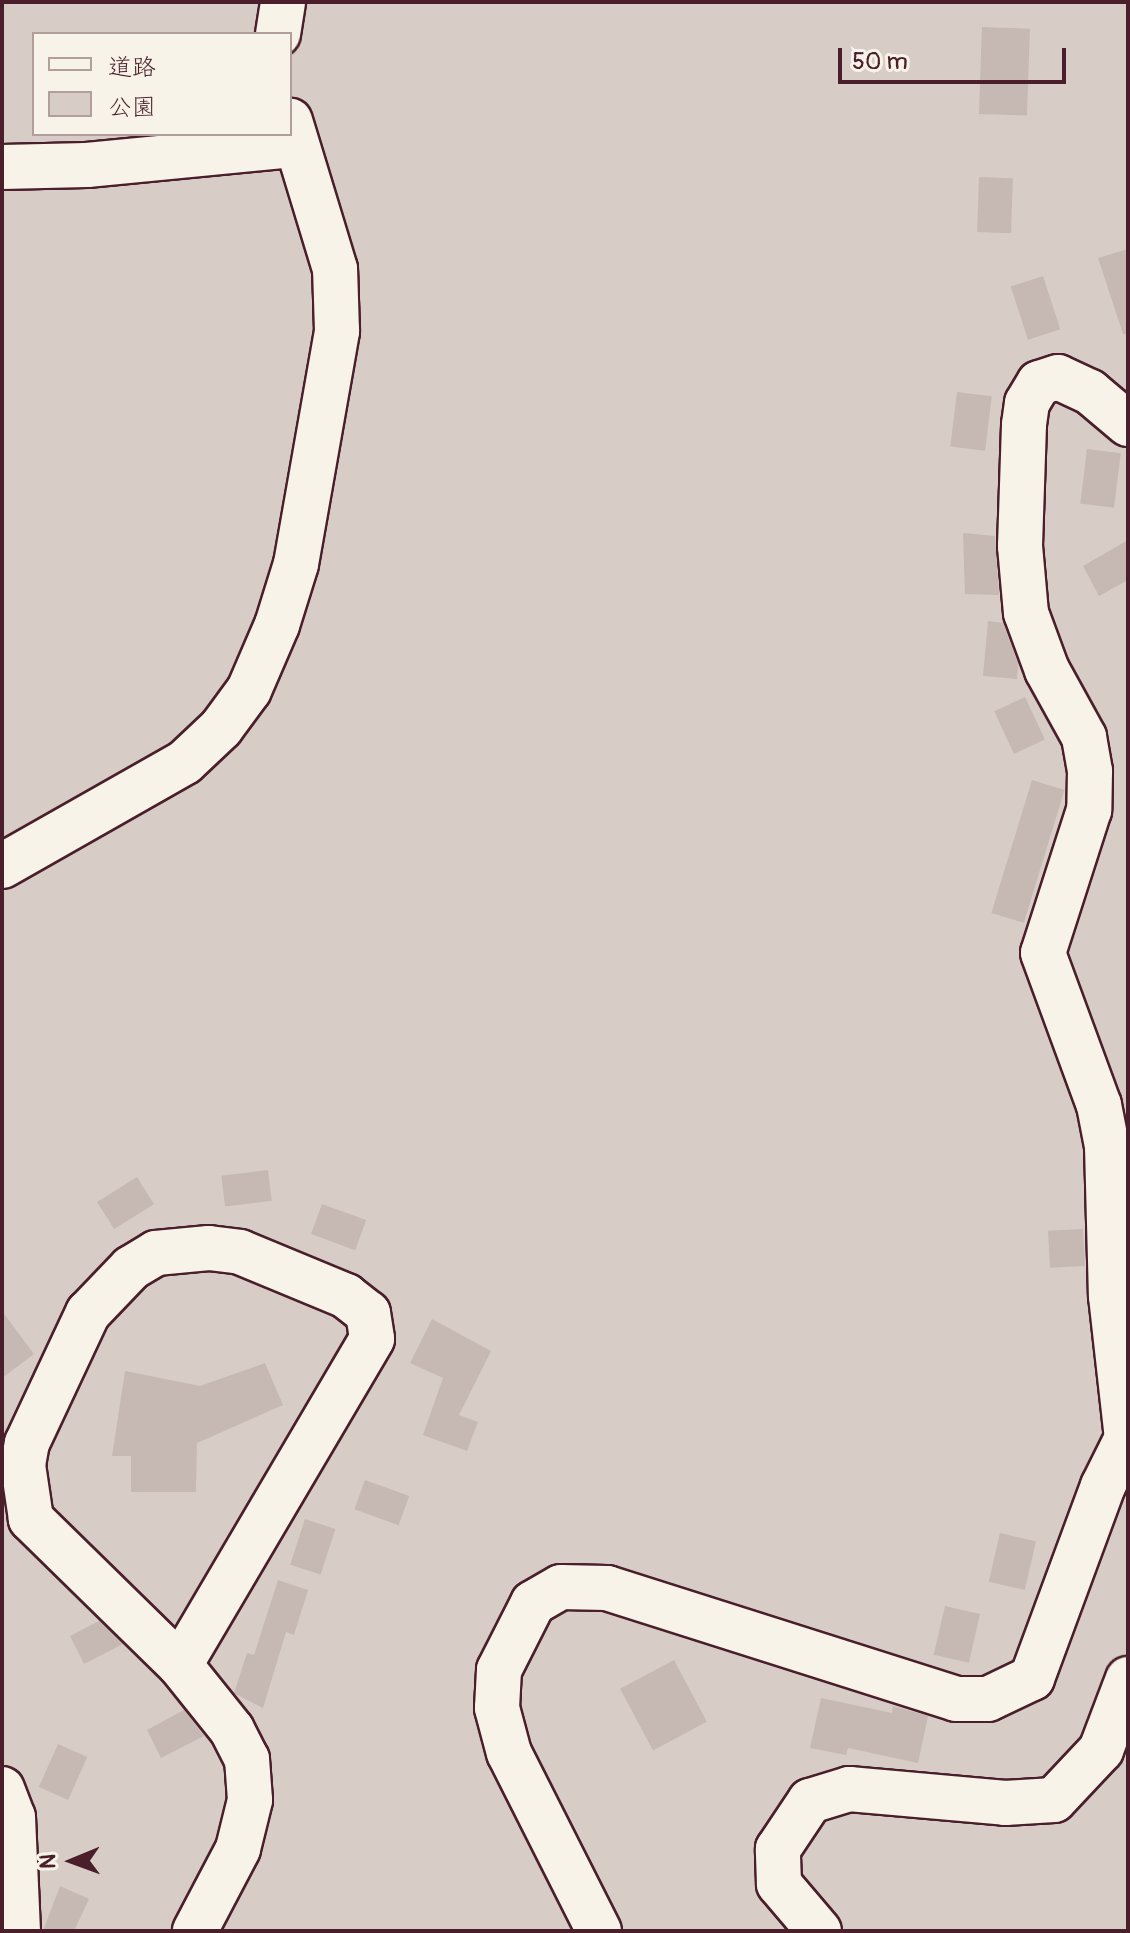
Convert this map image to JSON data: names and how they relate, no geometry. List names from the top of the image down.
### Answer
{
  "legend": ["道路", "公園"],
  "scale_bar": "50 m",
  "north": "left"
}
